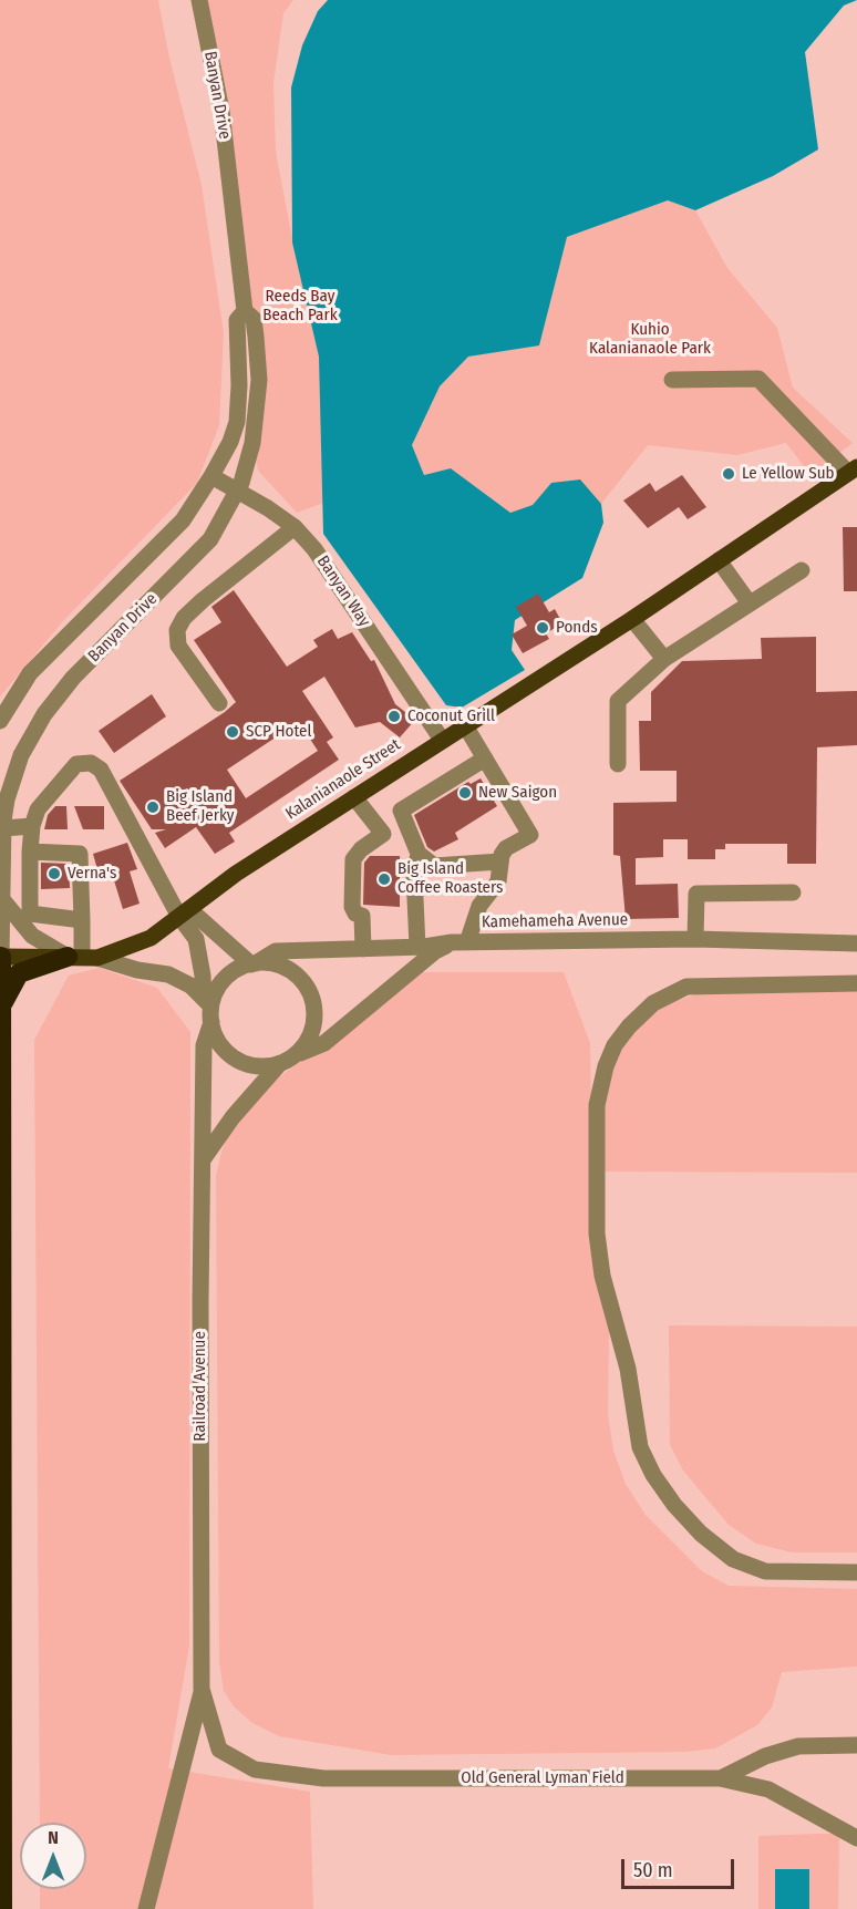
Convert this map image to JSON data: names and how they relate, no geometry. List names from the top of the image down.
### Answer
{
  "streets": {
    "main road": ["Kalanianaole Street"],
    "street": [
      "Banyan Drive",
      "Banyan Way",
      "Kamehameha Avenue",
      "Railroad Avenue",
      "Old General Lyman Field"
    ]
  },
  "crossings": [
    ["Banyan Drive", "Banyan Way"],
    ["Banyan Drive", "Kalanianaole Street"],
    ["Banyan Way", "Kalanianaole Street"],
    ["Kalanianaole Street", "Railroad Avenue"],
    ["Kamehameha Avenue", "Railroad Avenue"],
    ["Railroad Avenue", "Old General Lyman Field"]
  ],
  "parks": ["Reeds Bay Beach Park", "Kuhio Kalanianaole Park"],
  "places": [
    "Le Yellow Sub",
    "Ponds",
    "Coconut Grill",
    "SCP Hotel",
    "New Saigon",
    "Big Island Beef Jerky",
    "Verna's",
    "Big Island Coffee Roasters"
  ],
  "scale_bar": "50 m",
  "north": "top"
}
